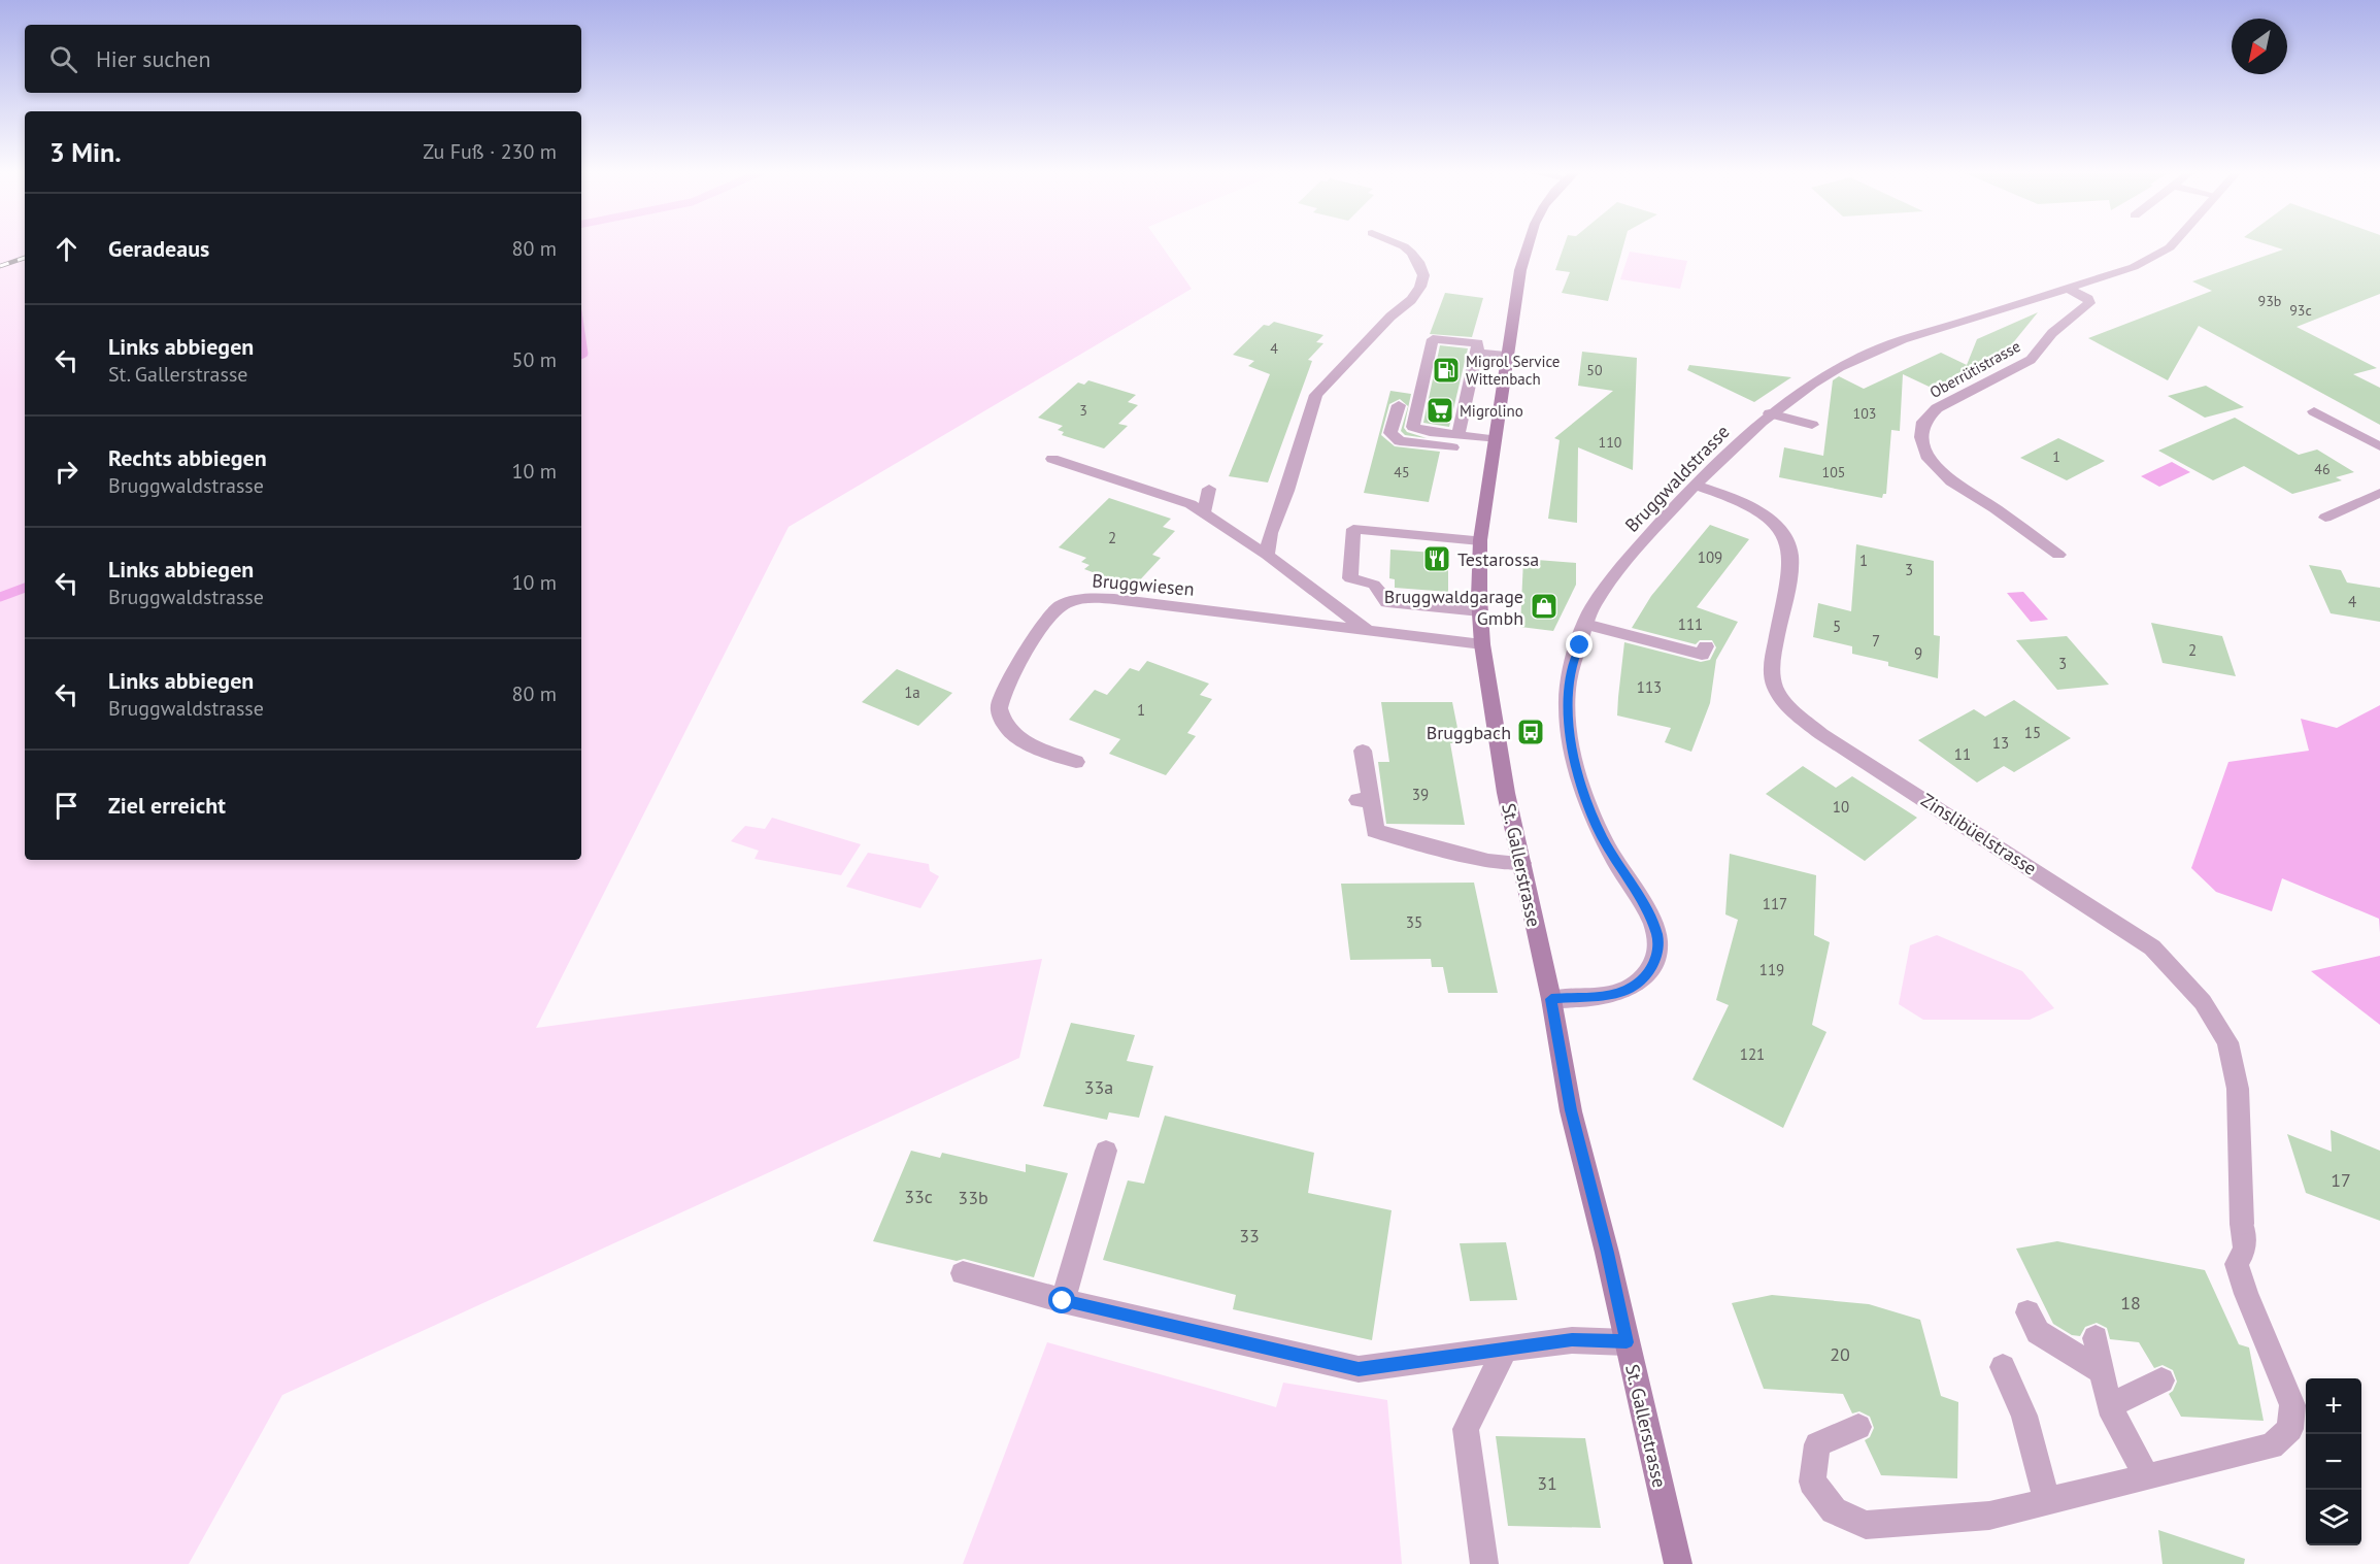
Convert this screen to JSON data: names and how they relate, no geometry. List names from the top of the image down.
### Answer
{
  "streets": {
    "main road": ["St. Gallerstrasse"],
    "street": [
      "Oberrütistrasse",
      "Bruggwaldstrasse",
      "Bruggwiesen",
      "Zinslibüelstrasse"
    ]
  },
  "crossings": [
    ["Oberrütistrasse", "Bruggwaldstrasse"],
    ["Bruggwaldstrasse", "Zinslibüelstrasse"],
    ["Bruggwaldstrasse", "St. Gallerstrasse"],
    ["Bruggwiesen", "St. Gallerstrasse"]
  ],
  "places": {
    "fuel station": ["Migrol Service Wittenbach"],
    "supermarket": ["Migrolino"],
    "restaurant": ["Testarossa"],
    "shop": ["Bruggwaldgarage Gmbh"],
    "bus stop": ["Bruggbach"]
  },
  "house_numbers": [
    "93b",
    "93c",
    "4",
    "50",
    "3",
    "103",
    "110",
    "1",
    "46",
    "45",
    "105",
    "2",
    "109",
    "1",
    "3",
    "4",
    "111",
    "5",
    "7",
    "2",
    "9",
    "3",
    "113",
    "1a",
    "1",
    "15",
    "13",
    "11",
    "39",
    "10",
    "117",
    "35",
    "119",
    "121",
    "33a",
    "17",
    "33c",
    "33b",
    "33",
    "18",
    "20",
    "31"
  ],
  "north": "bottom left",
  "page": {
    "search": "Hier suchen",
    "heading": ["3 Min.", "Zu Fuß · 230 m"],
    "list": [
      ["Geradeaus", "80 m"],
      ["Links abbiegen", "St. Gallerstrasse", "50 m"],
      ["Rechts abbiegen", "Bruggwaldstrasse", "10 m"],
      ["Links abbiegen", "Bruggwaldstrasse", "10 m"],
      ["Links abbiegen", "Bruggwaldstrasse", "80 m"],
      "Ziel erreicht"
    ],
    "map_buttons": ["+", "−"]
  }
}
